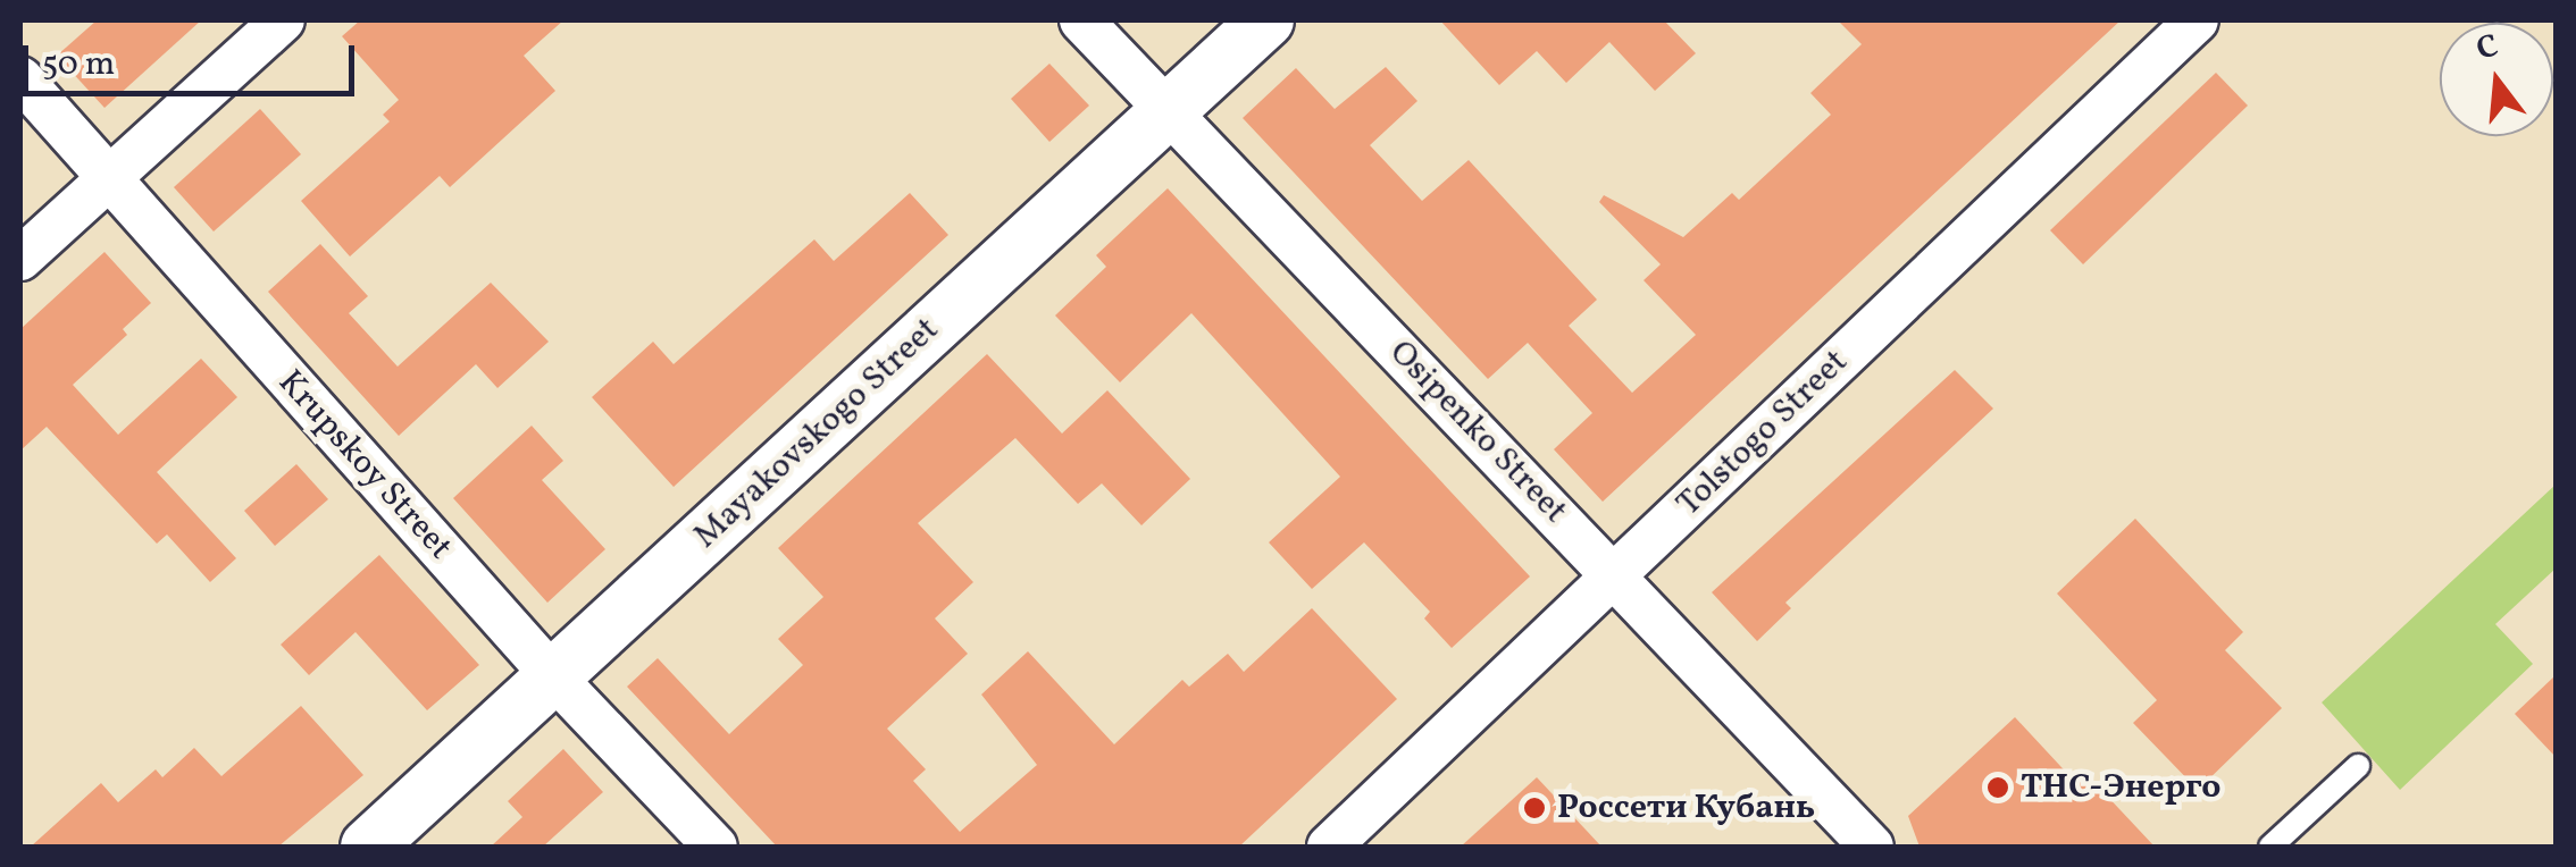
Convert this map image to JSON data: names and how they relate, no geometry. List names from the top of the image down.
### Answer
{
  "streets": {
    "street": [
      "Osipenko Street",
      "Mayakovskogo Street",
      "Tolstogo Street",
      "Krupskoy Street"
    ]
  },
  "crossings": [
    ["Osipenko Street", "Mayakovskogo Street"],
    ["Osipenko Street", "Tolstogo Street"],
    ["Mayakovskogo Street", "Krupskoy Street"]
  ],
  "places": ["ТНС-Энерго", "Россети Кубань"],
  "scale_bar": "50 m",
  "north": "top"
}
